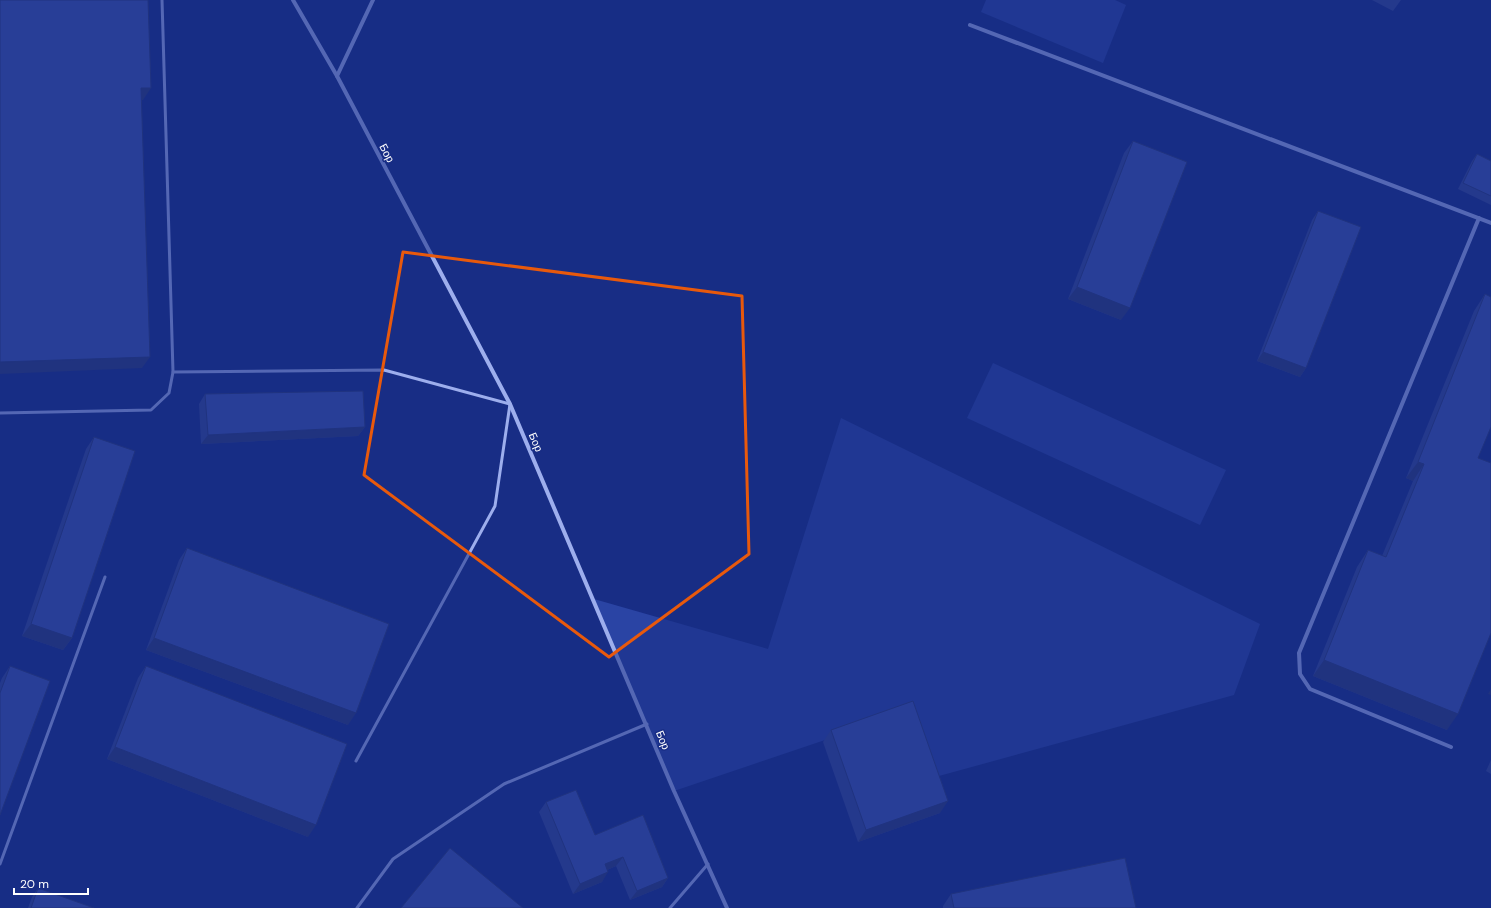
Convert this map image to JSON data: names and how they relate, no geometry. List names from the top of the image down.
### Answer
{
  "streets": {
    "street": ["Бор"]
  },
  "scale_bar": "20 m"
}
